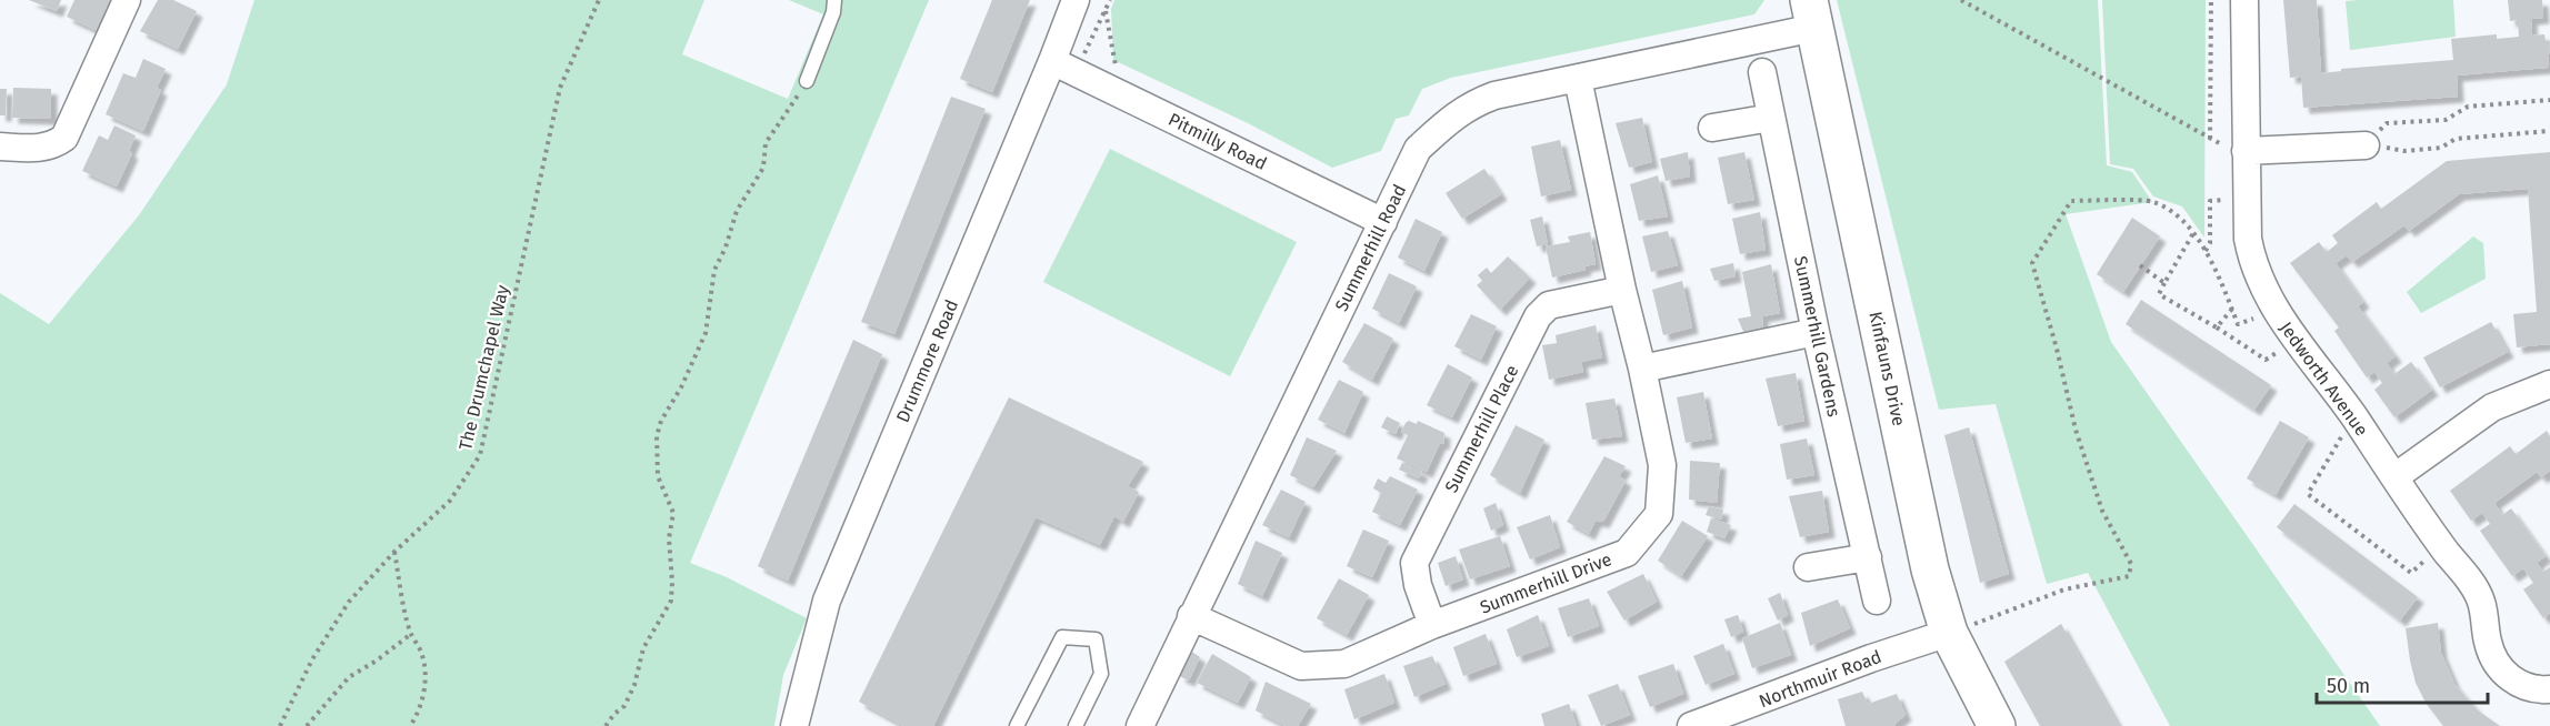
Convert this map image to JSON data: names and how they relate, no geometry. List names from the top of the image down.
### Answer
{
  "streets": {
    "street": [
      "Pitmilly Road",
      "Summerhill Road",
      "Summerhill Gardens",
      "Drummore Road",
      "Kinfauns Drive",
      "Jedworth Avenue",
      "Summerhill Place",
      "Summerhill Drive",
      "Northmuir Road"
    ],
    "path": ["The Drumchapel Way"]
  },
  "crossings": [
    ["Pitmilly Road", "Summerhill Road"],
    ["Pitmilly Road", "Drummore Road"],
    ["Summerhill Road", "Kinfauns Drive"],
    ["Summerhill Road", "Summerhill Drive"],
    ["Kinfauns Drive", "Northmuir Road"],
    ["Summerhill Place", "Summerhill Drive"]
  ],
  "scale_bar": "50 m"
}
